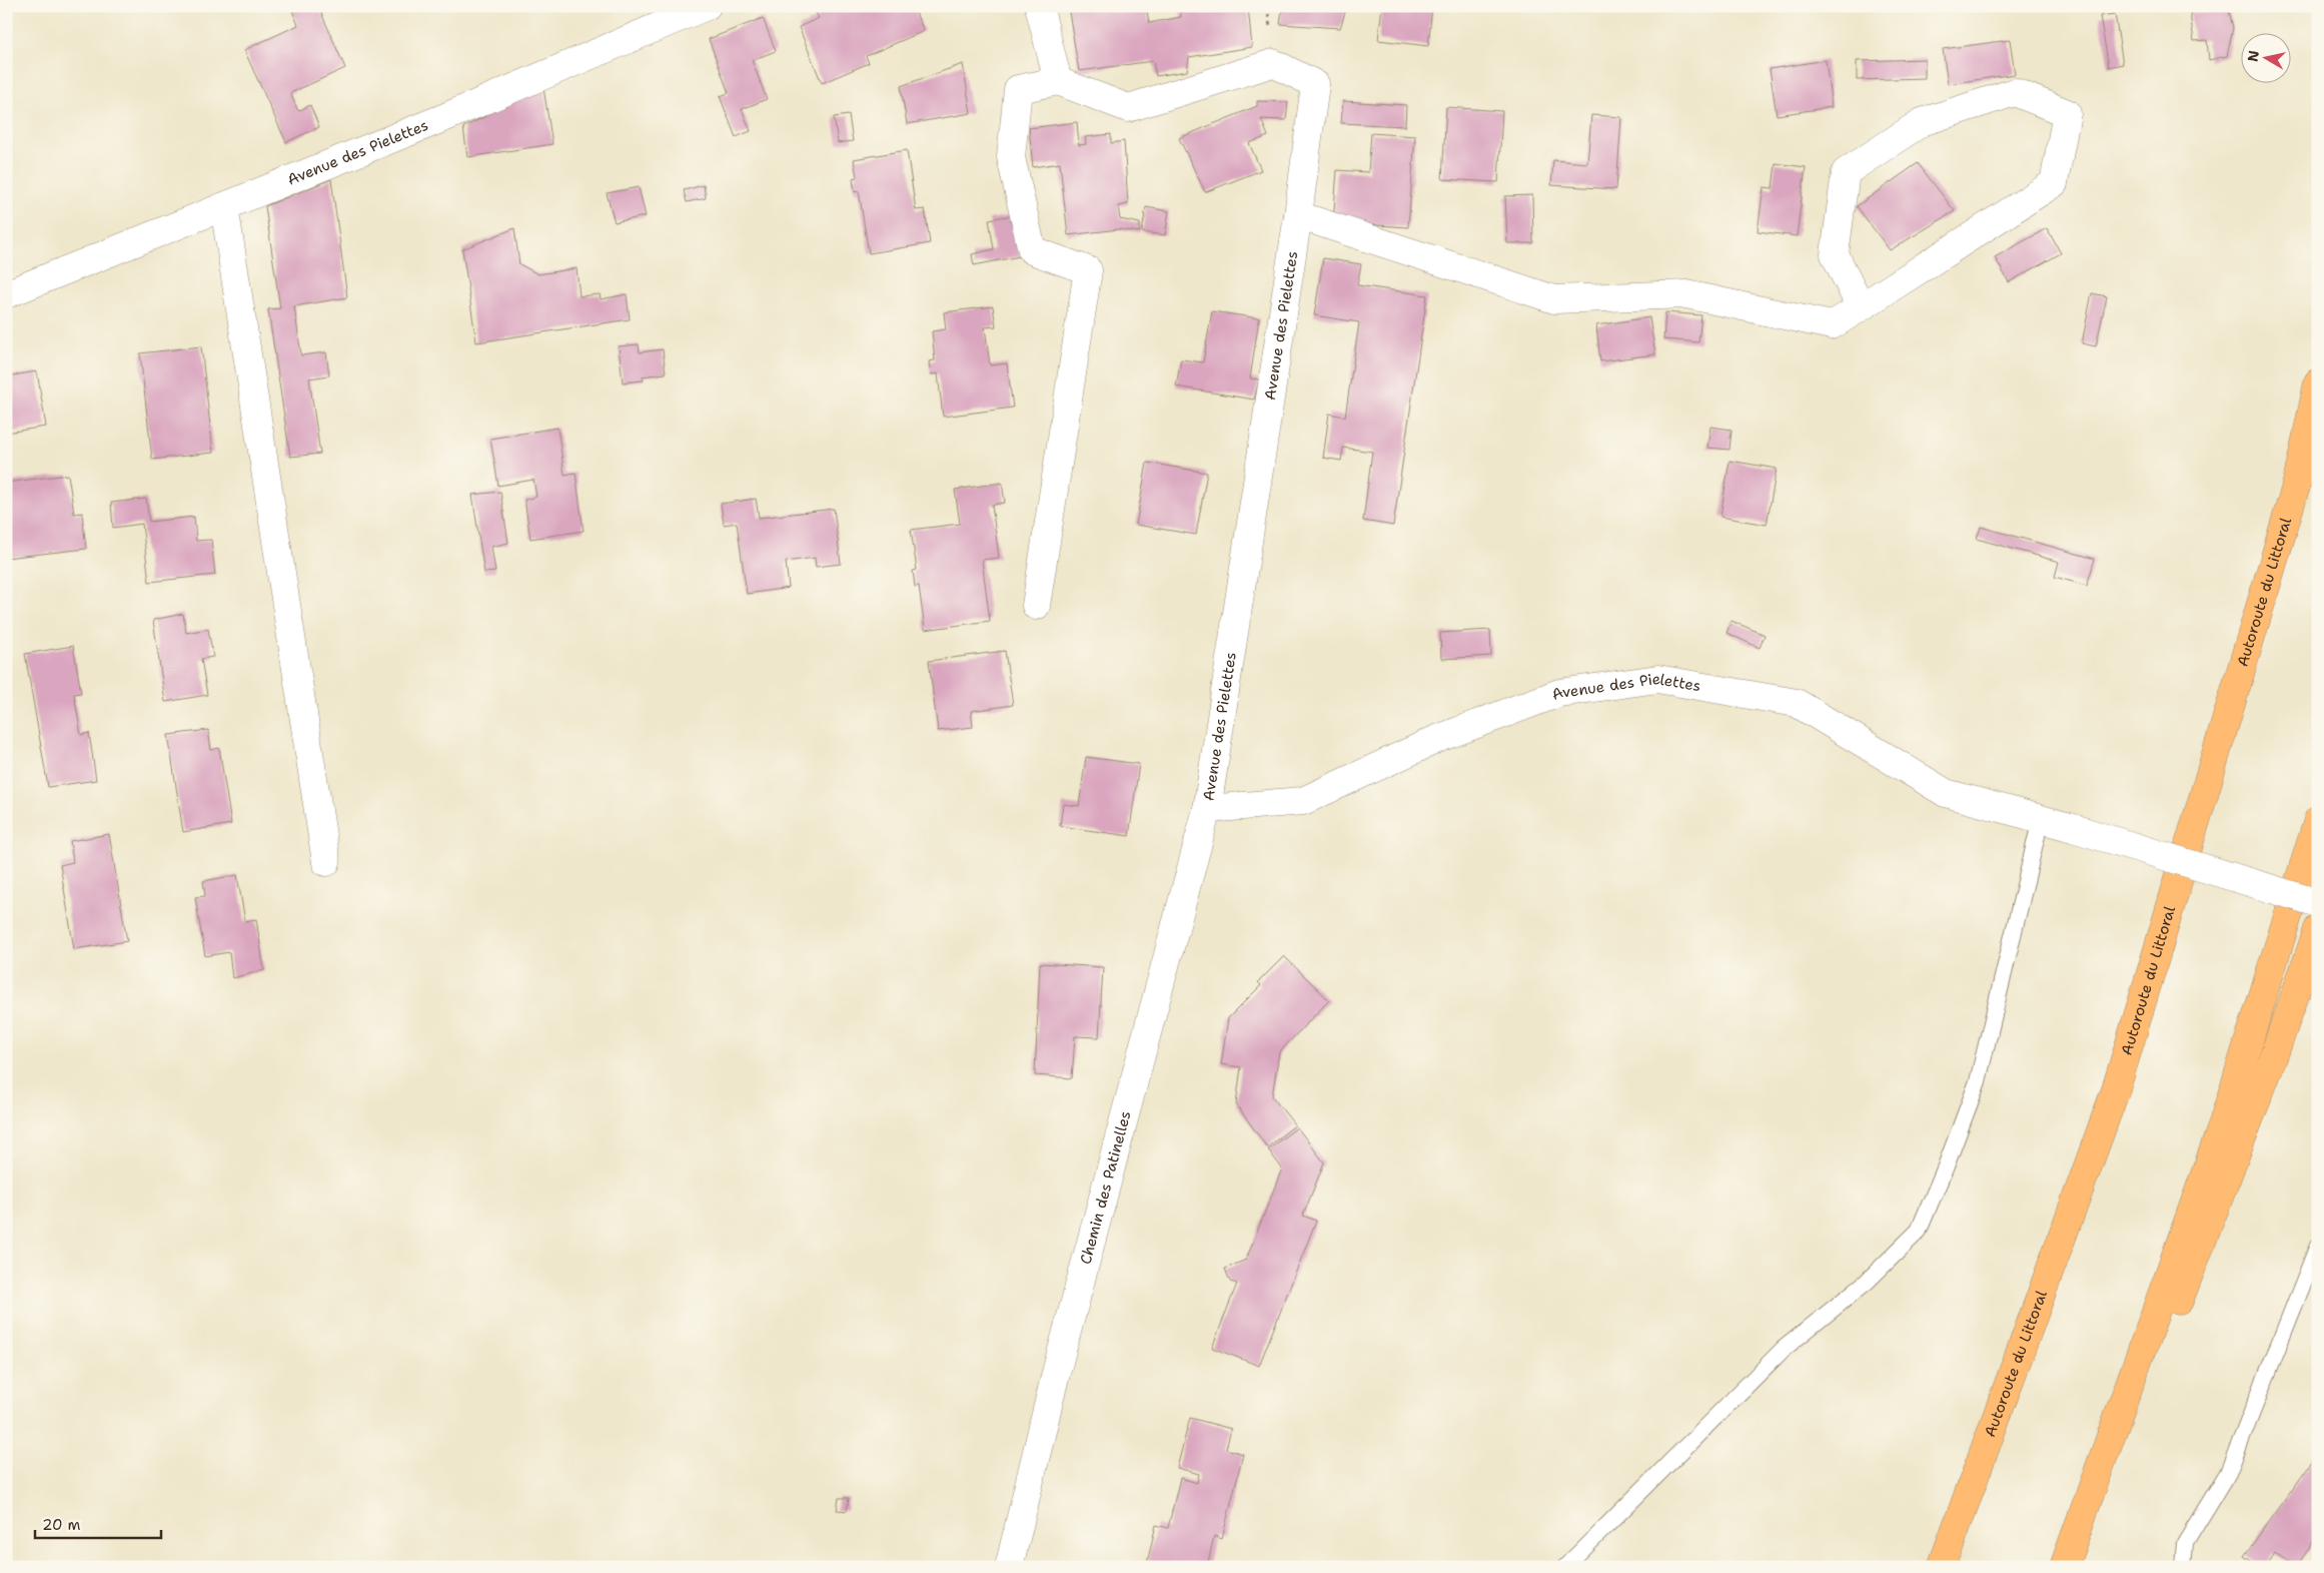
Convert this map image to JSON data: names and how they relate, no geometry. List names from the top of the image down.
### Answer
{
  "streets": {
    "highway": ["Autoroute du Littoral"],
    "street": ["Avenue des Pielettes", "Chemin des Patinelles"]
  },
  "crossings": [
    ["Avenue des Pielettes", "Chemin des Patinelles"]
  ],
  "scale_bar": "20 m",
  "north": "left"
}
